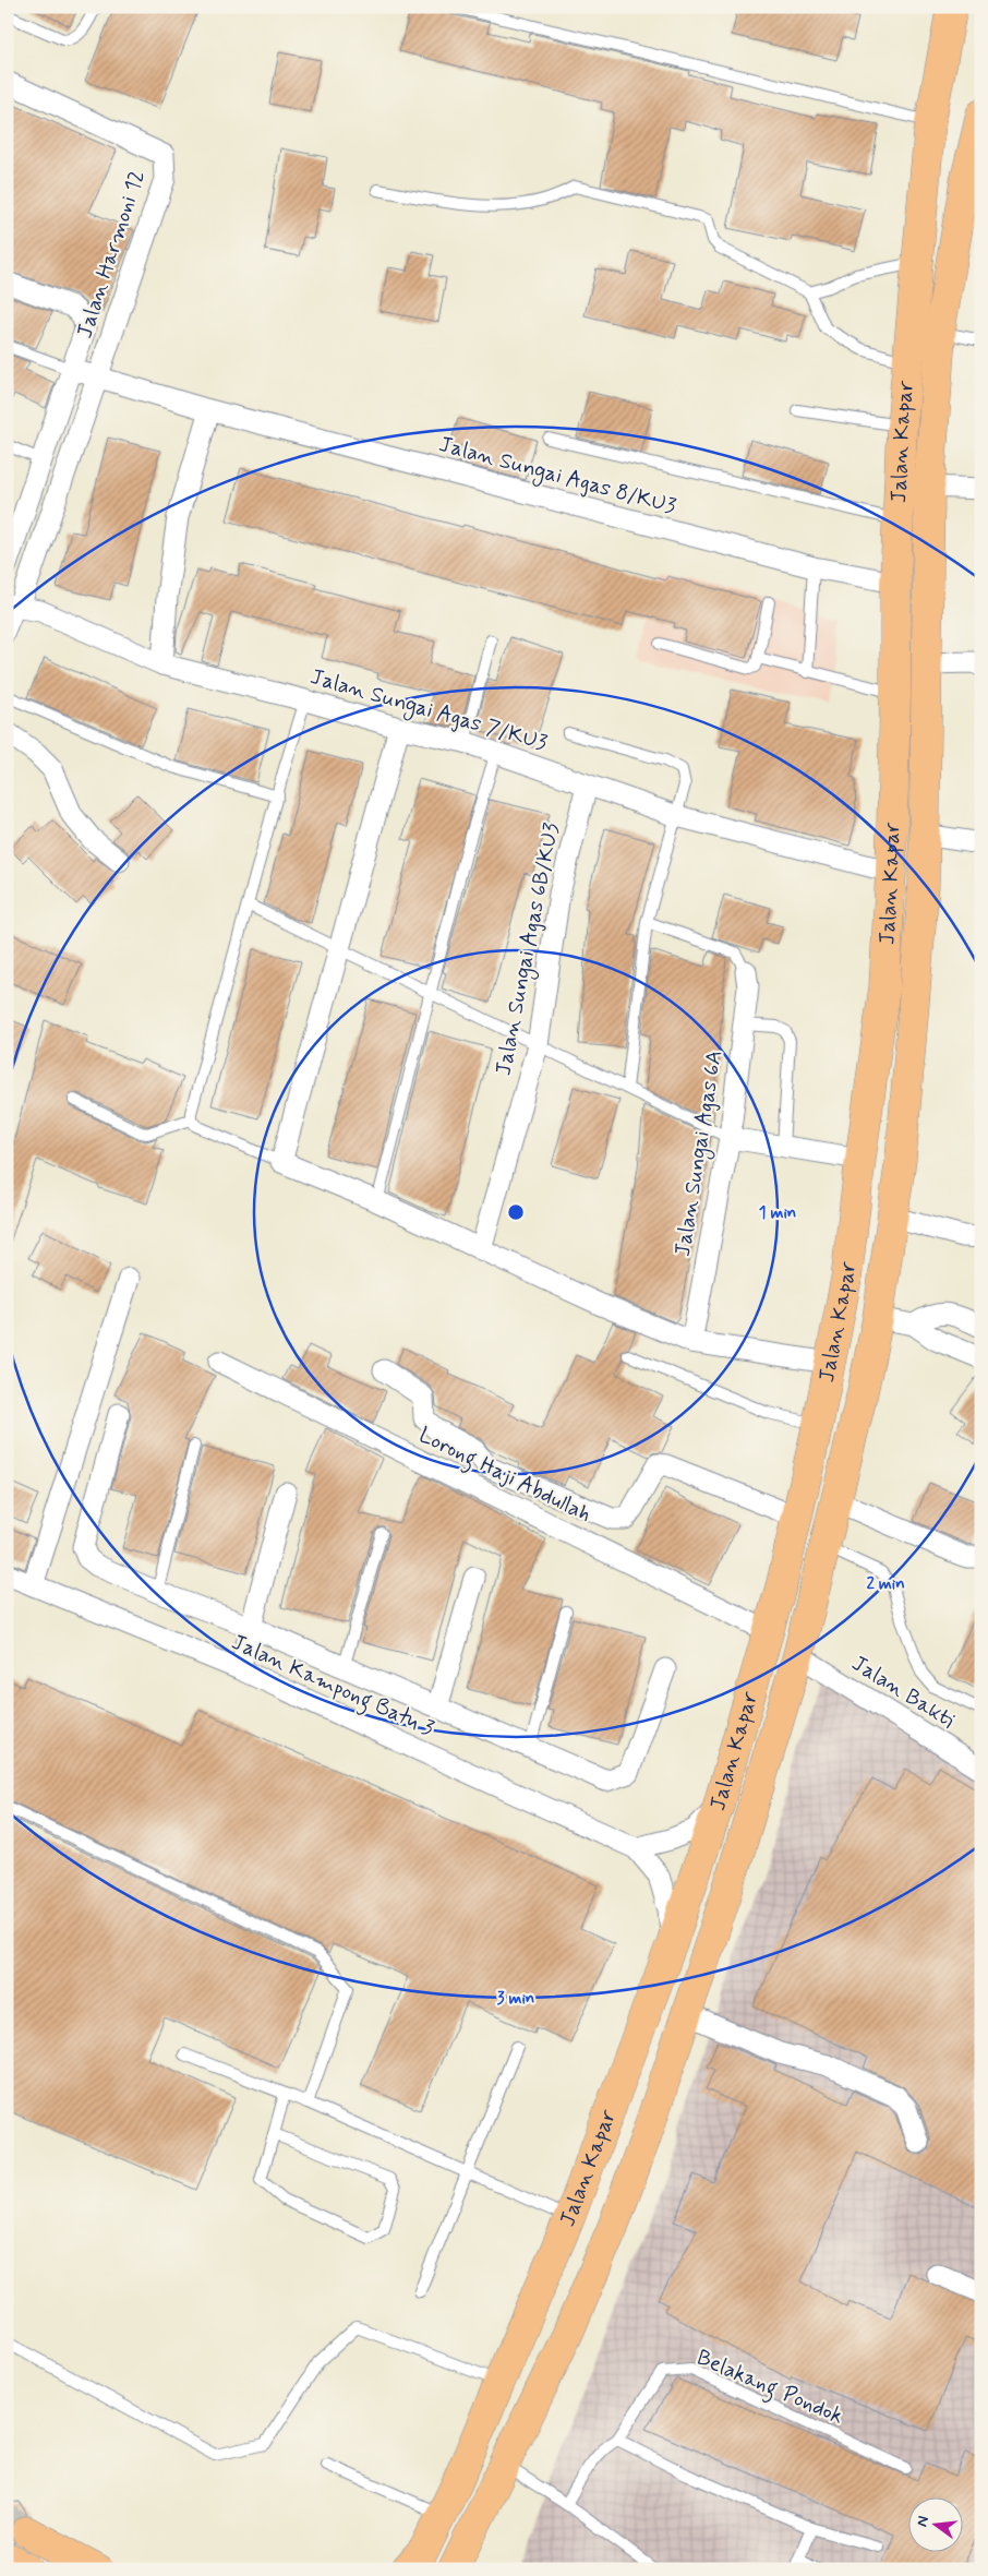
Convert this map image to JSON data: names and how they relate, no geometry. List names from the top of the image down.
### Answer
{
  "streets": {
    "highway": ["Jalan Kapar"],
    "street": [
      "Jalan Harmoni 12",
      "Jalan Sungai Agas 8/KU3",
      "Jalan Sungai Agas 7/KU3",
      "Jalan Sungai Agas 6B/KU3",
      "Jalan Sungai Agas 6A",
      "Lorong Haji Abdullah",
      "Jalan Kampong Batu 3",
      "Jalan Bakti"
    ],
    "lane": ["Belakang Pondok"]
  },
  "crossings": [
    ["Jalan Harmoni 12", "Jalan Sungai Agas 8/KU3"],
    ["Jalan Kapar", "Jalan Sungai Agas 8/KU3"],
    ["Jalan Kapar", "Jalan Sungai Agas 7/KU3"],
    ["Jalan Kapar", "Lorong Haji Abdullah"],
    ["Jalan Kapar", "Jalan Bakti"],
    ["Jalan Sungai Agas 7/KU3", "Jalan Sungai Agas 6B/KU3"]
  ],
  "north": "left",
  "rings": ["1 min", "2 min", "3 min"]
}
